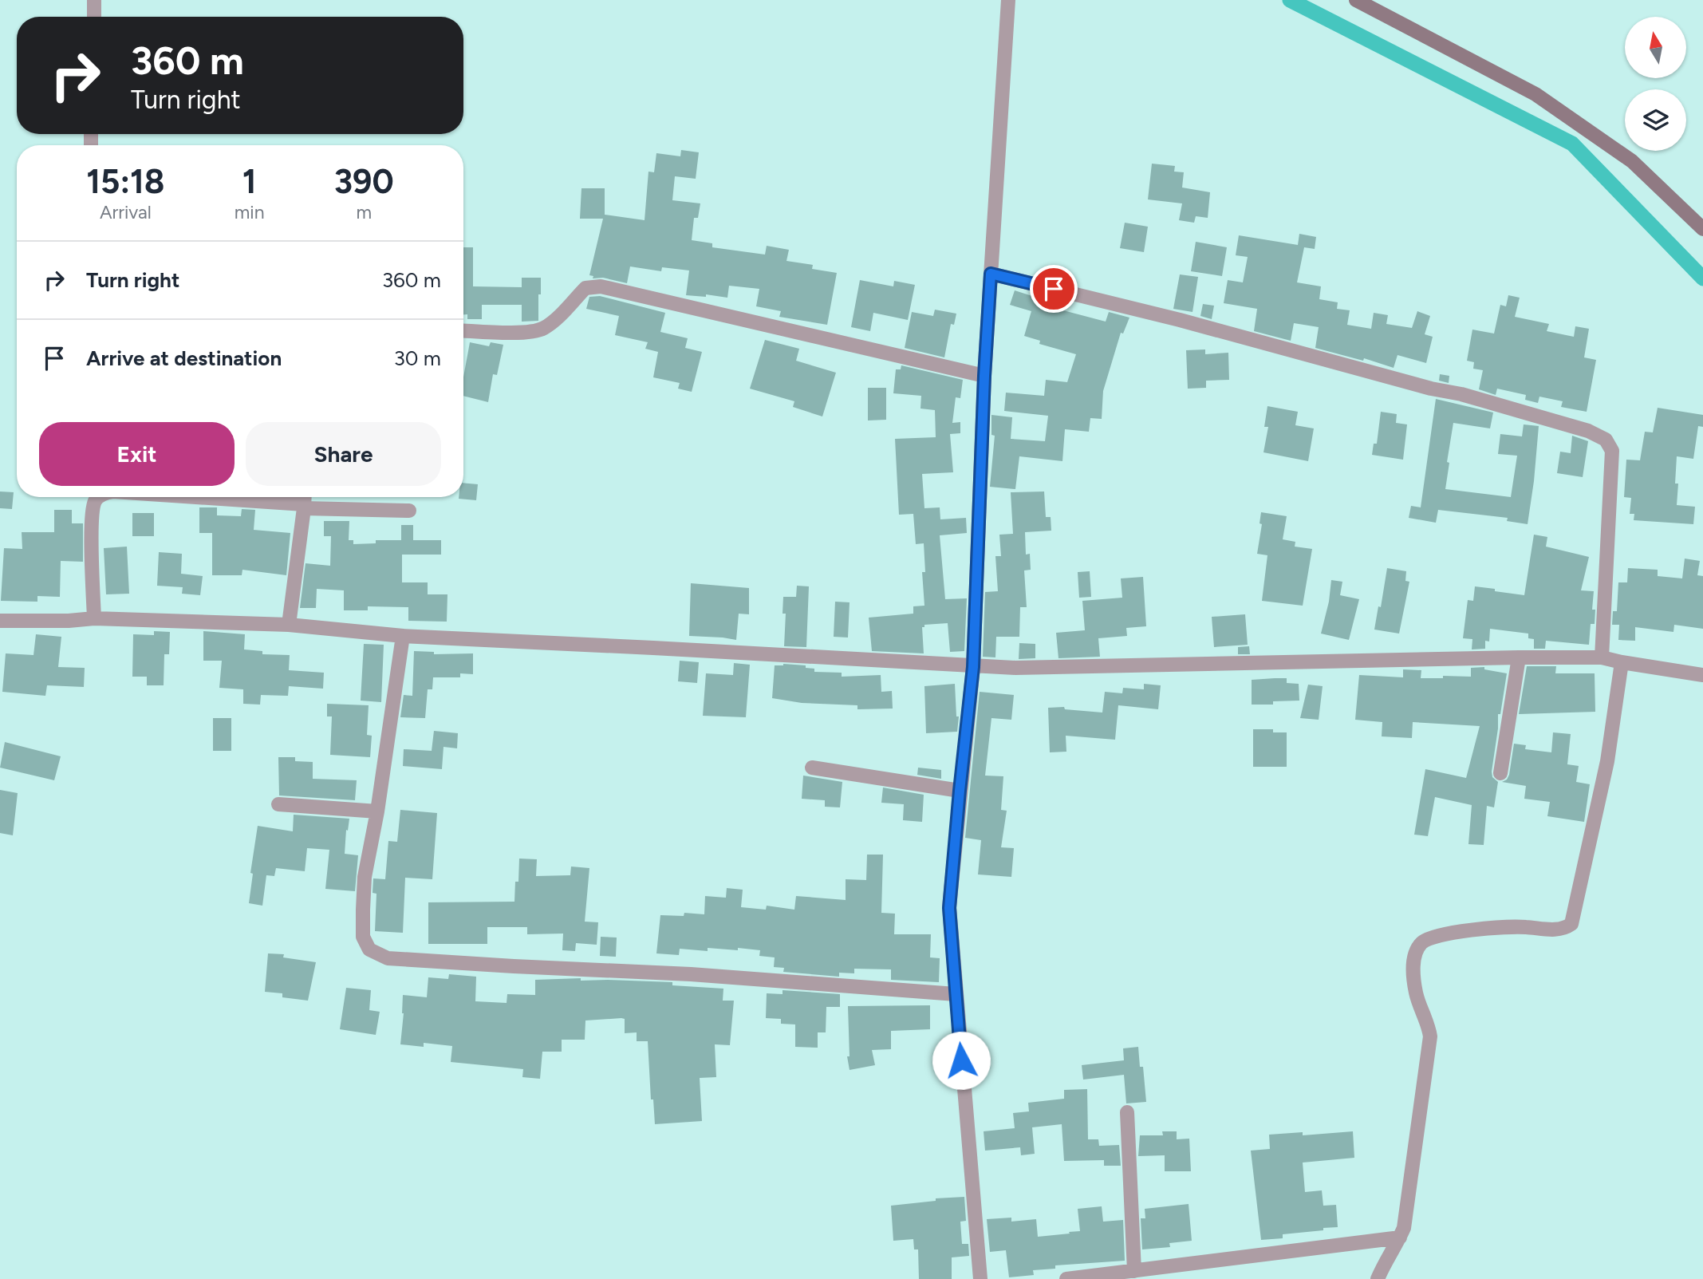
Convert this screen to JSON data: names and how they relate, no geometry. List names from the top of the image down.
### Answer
{
  "north": "top",
  "page": {
    "turn": ["360 m", "Turn right"],
    "eta": [
      "15:18",
      "Arrival",
      "1",
      "min",
      "390",
      "m"
    ],
    "list": [
      {
        "name": "Turn right",
        "value": "360 m"
      },
      {
        "name": "Arrive at destination",
        "value": "30 m"
      }
    ],
    "buttons": ["Exit", "Share"]
  }
}
